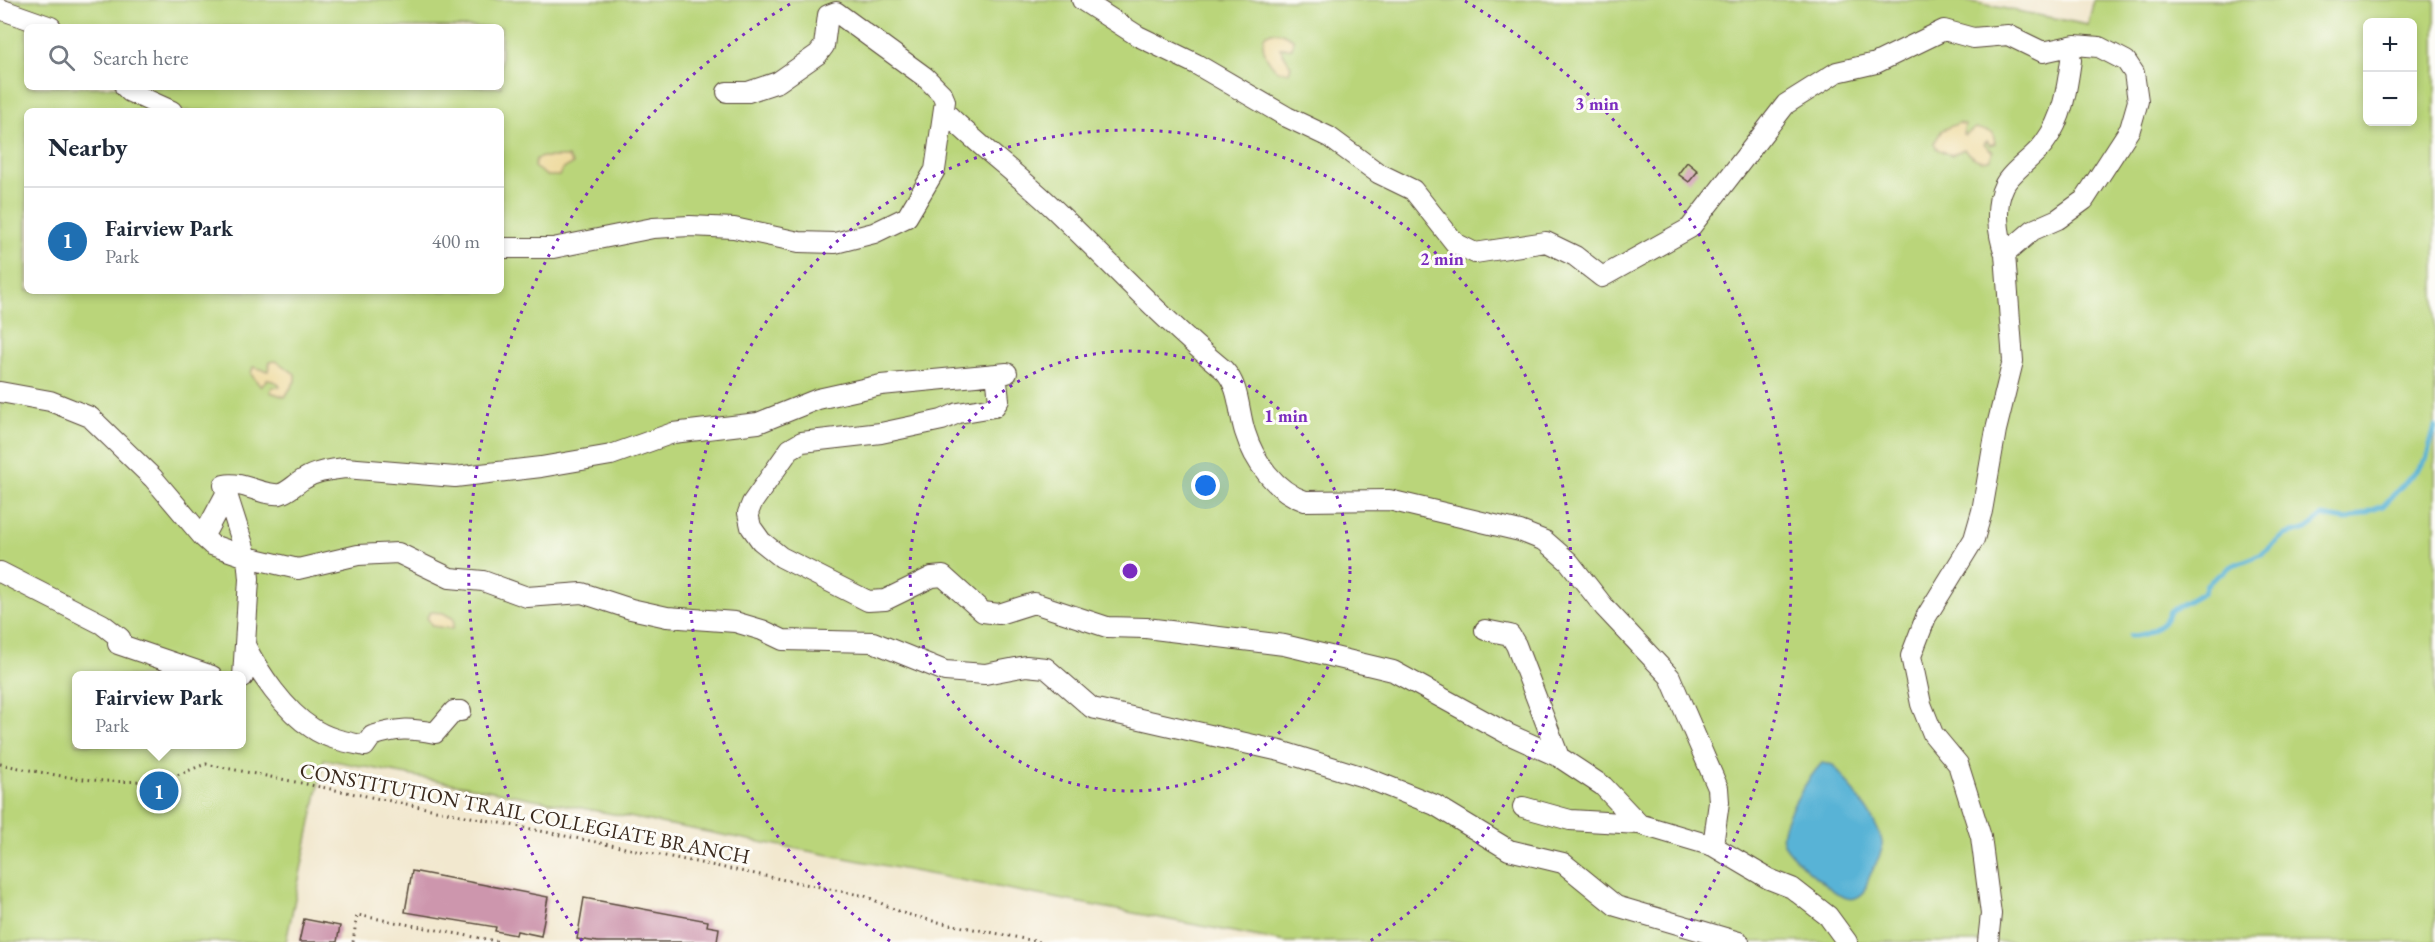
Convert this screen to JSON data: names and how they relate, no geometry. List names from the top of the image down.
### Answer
{
  "streets": {
    "path": ["CONSTITUTION TRAIL COLLEGIATE BRANCH"]
  },
  "page": {
    "map_buttons": ["+", "−"],
    "search": "Search here",
    "heading": "Nearby",
    "list": [
      {
        "mark": "1",
        "name": "Fairview Park",
        "note": "Park",
        "value": "400 m"
      }
    ],
    "popup": ["Fairview Park", "Park"],
    "pins": "1"
  },
  "rings": ["3 min", "2 min", "1 min"]
}
